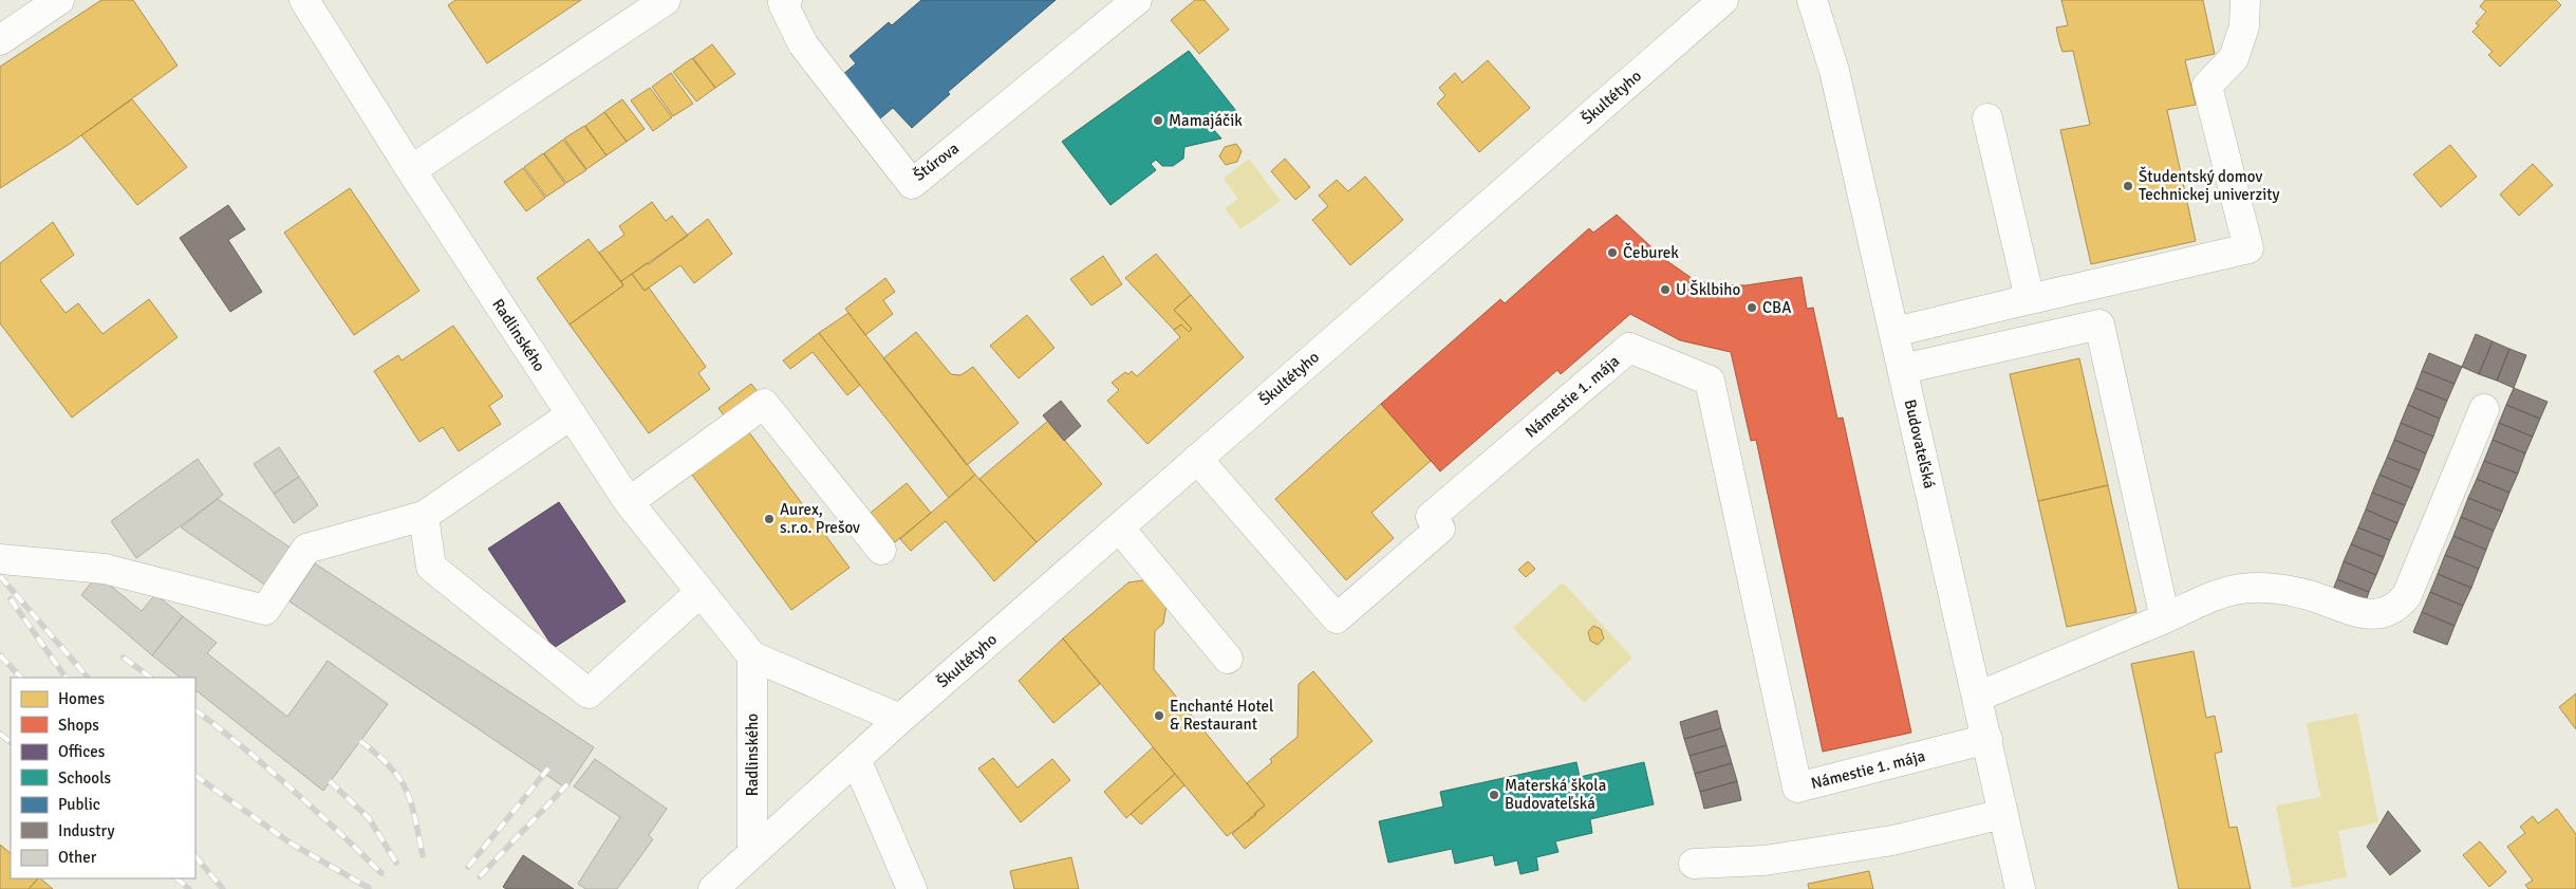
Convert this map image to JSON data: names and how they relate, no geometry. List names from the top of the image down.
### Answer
{
  "streets": {
    "street": [
      "Škultétyho",
      "Štúrova",
      "Radlinského",
      "Námestie 1. mája",
      "Budovateľská"
    ]
  },
  "crossings": [
    ["Škultétyho", "Radlinského"],
    ["Škultétyho", "Námestie 1. mája"],
    ["Námestie 1. mája", "Budovateľská"]
  ],
  "places": [
    "Mamajáčik",
    "Študentský domov Technickej univerzity",
    "Čeburek",
    "U Šklbiho",
    "CBA",
    "Aurex, s.r.o. Prešov",
    "Enchanté Hotel & Restaurant",
    "Materská škola Budovateľská"
  ],
  "legend": [
    "Homes",
    "Shops",
    "Offices",
    "Schools",
    "Public",
    "Industry",
    "Other"
  ]
}
